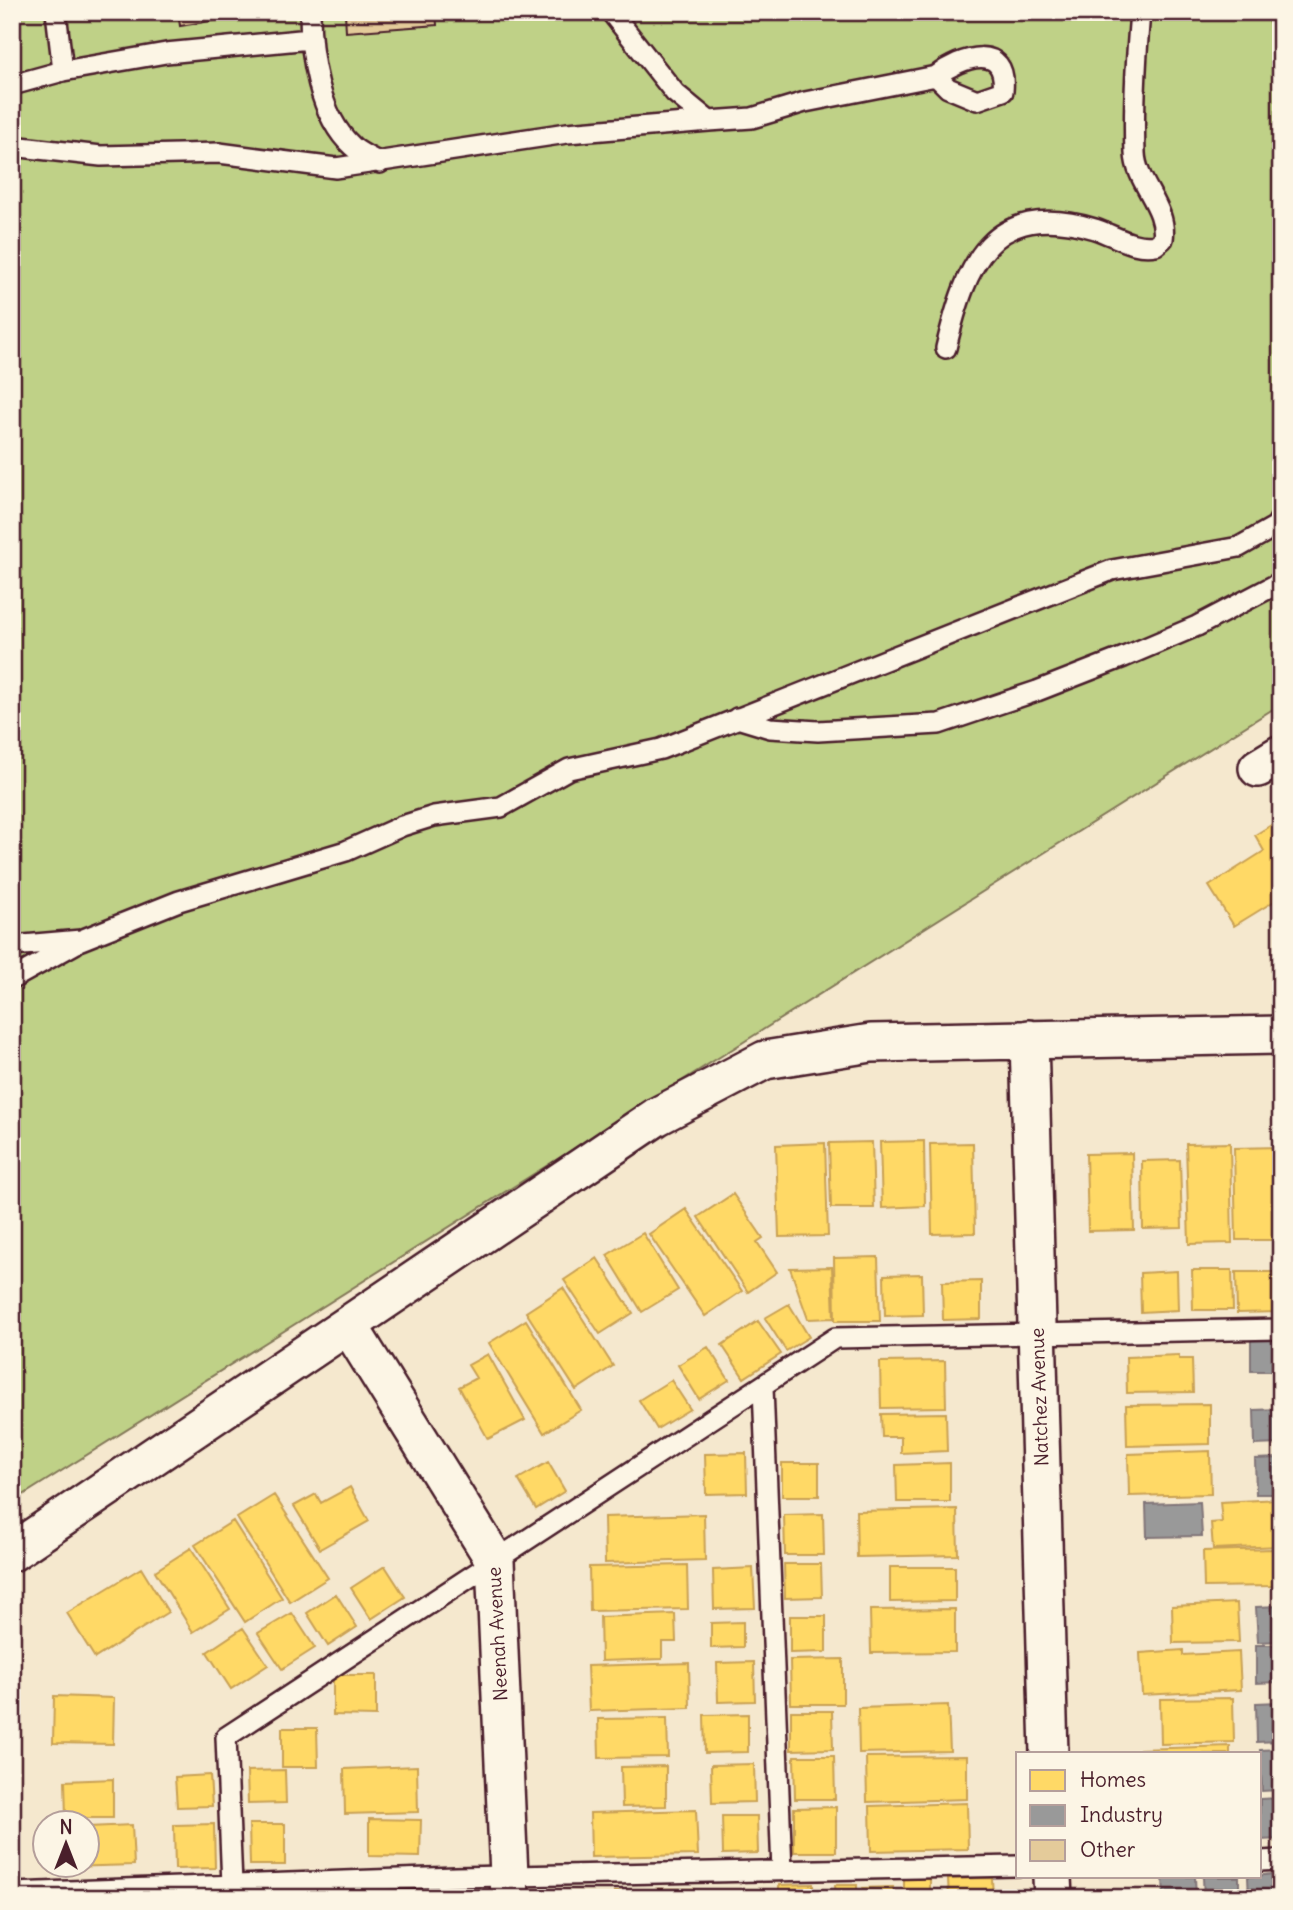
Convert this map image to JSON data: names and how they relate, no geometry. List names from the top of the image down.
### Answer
{
  "streets": {
    "street": ["Natchez Avenue", "Neenah Avenue"]
  },
  "legend": ["Homes", "Industry", "Other"],
  "north": "top"
}
